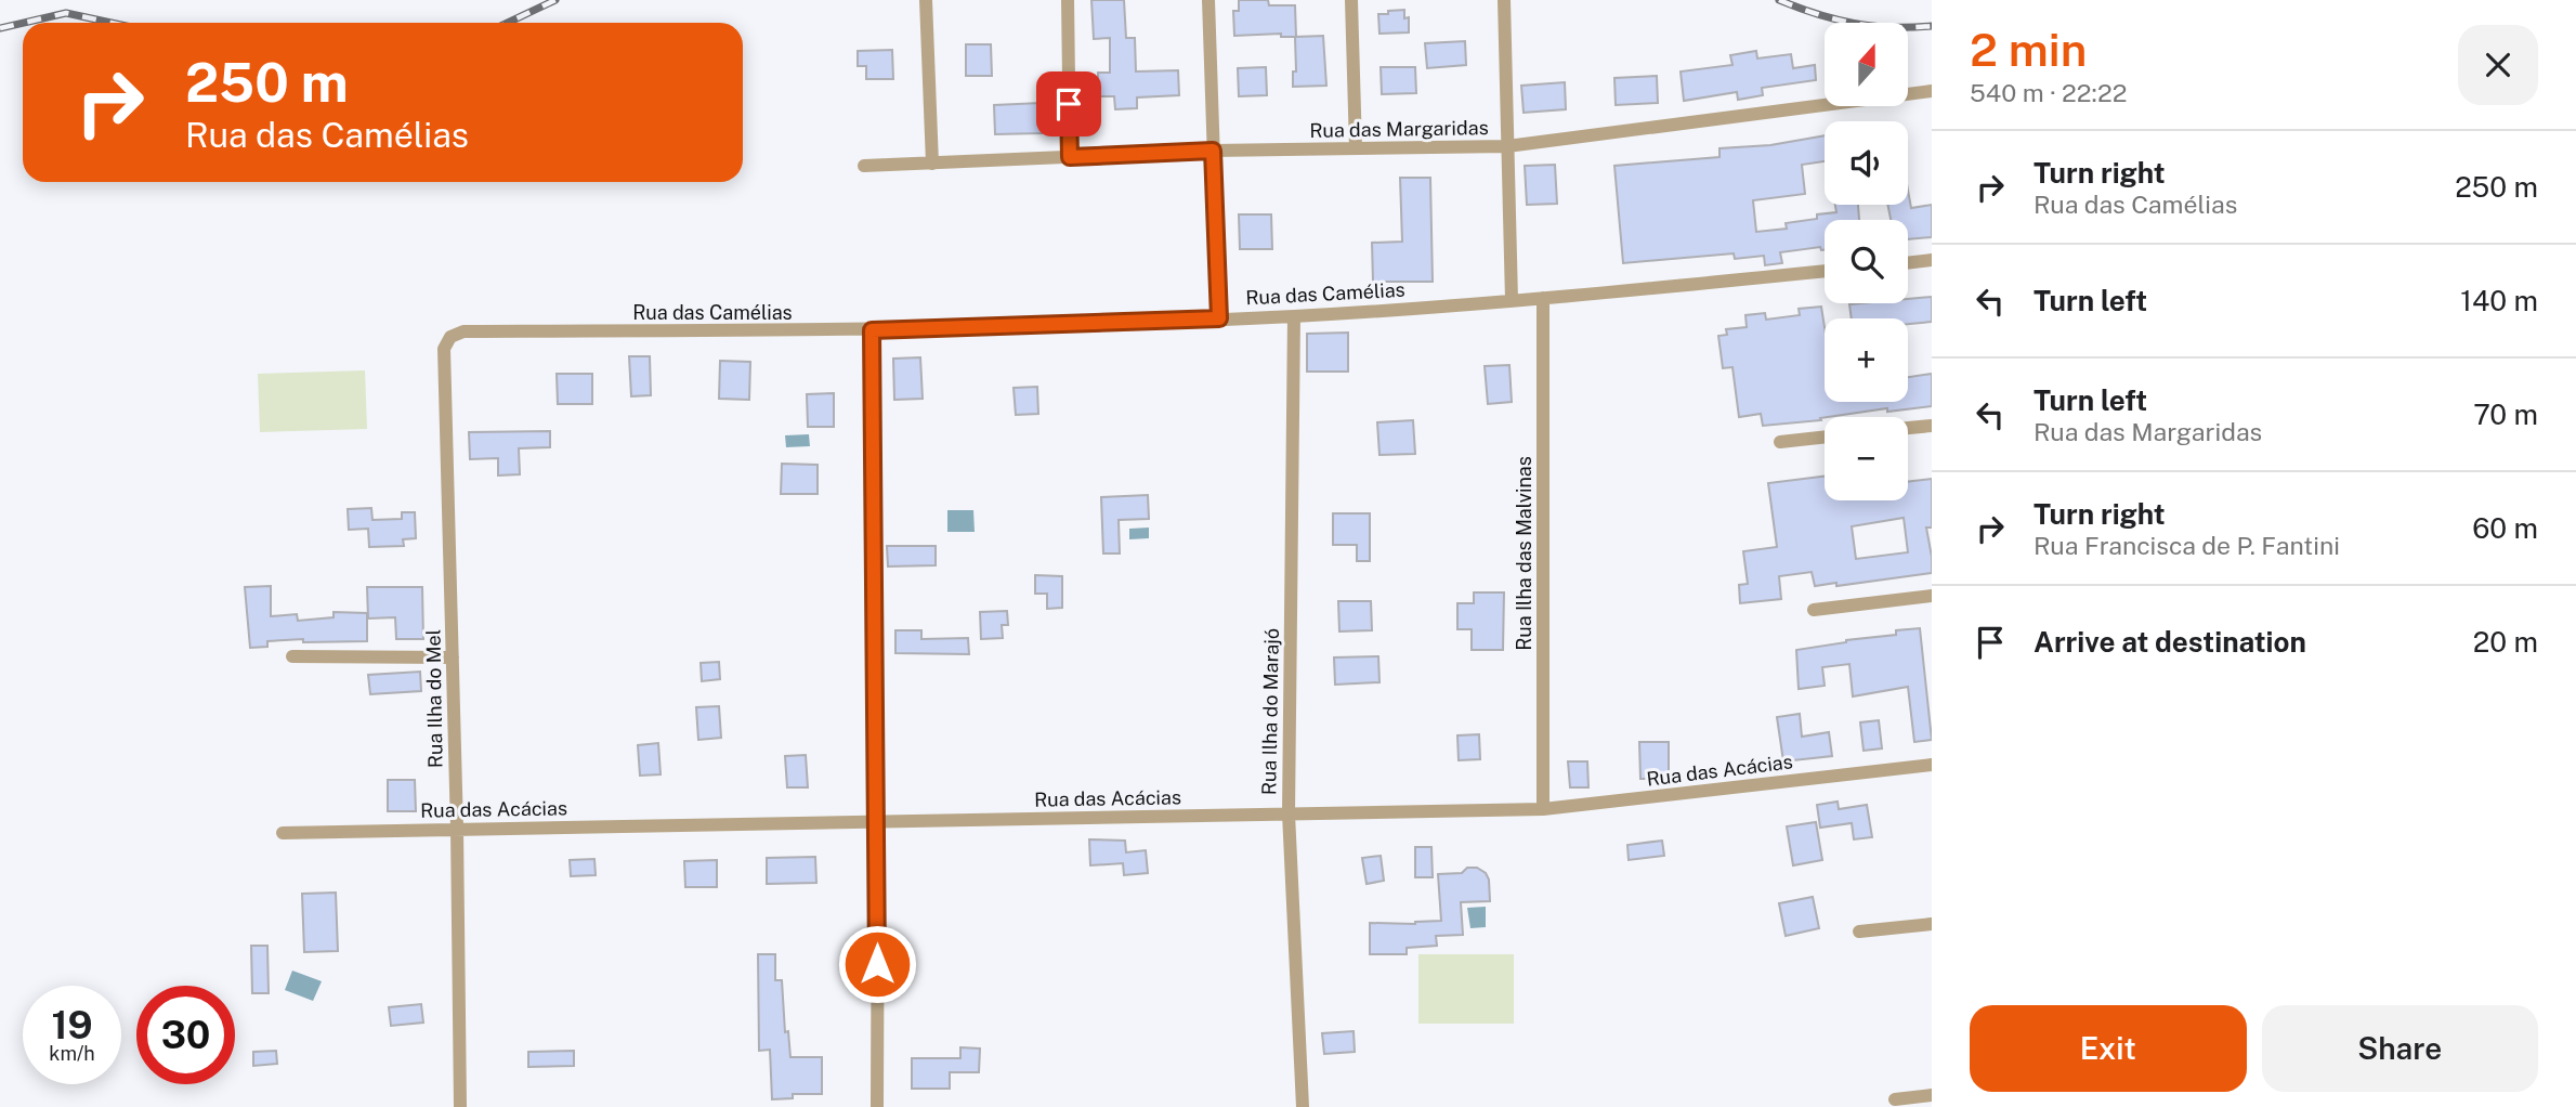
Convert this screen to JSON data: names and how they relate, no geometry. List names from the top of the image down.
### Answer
{
  "streets": {
    "street": [
      "Rua das Margaridas",
      "Rua das Camélias",
      "Rua Ilha das Malvinas",
      "Rua Ilha do Mel",
      "Rua Ilha do Marajó",
      "Rua das Acácias"
    ]
  },
  "crossings": [
    ["Rua das Camélias", "Rua Ilha das Malvinas"],
    ["Rua das Camélias", "Rua Ilha do Mel"],
    ["Rua das Camélias", "Rua Ilha do Marajó"],
    ["Rua Ilha das Malvinas", "Rua das Acácias"],
    ["Rua Ilha do Mel", "Rua das Acácias"],
    ["Rua Ilha do Marajó", "Rua das Acácias"]
  ],
  "north": "top",
  "page": {
    "heading": ["2 min", "540 m · 22:22"],
    "map_buttons": ["+", "−"],
    "turn": ["250 m", "Rua das Camélias"],
    "list": [
      {
        "name": "Turn right",
        "note": "Rua das Camélias",
        "value": "250 m"
      },
      {
        "name": "Turn left",
        "value": "140 m"
      },
      {
        "name": "Turn left",
        "note": "Rua das Margaridas",
        "value": "70 m"
      },
      {
        "name": "Turn right",
        "note": "Rua Francisca de P. Fantini",
        "value": "60 m"
      },
      {
        "name": "Arrive at destination",
        "value": "20 m"
      }
    ],
    "speed": "19 km/h",
    "limit": "30",
    "buttons": ["Exit", "Share"]
  }
}
